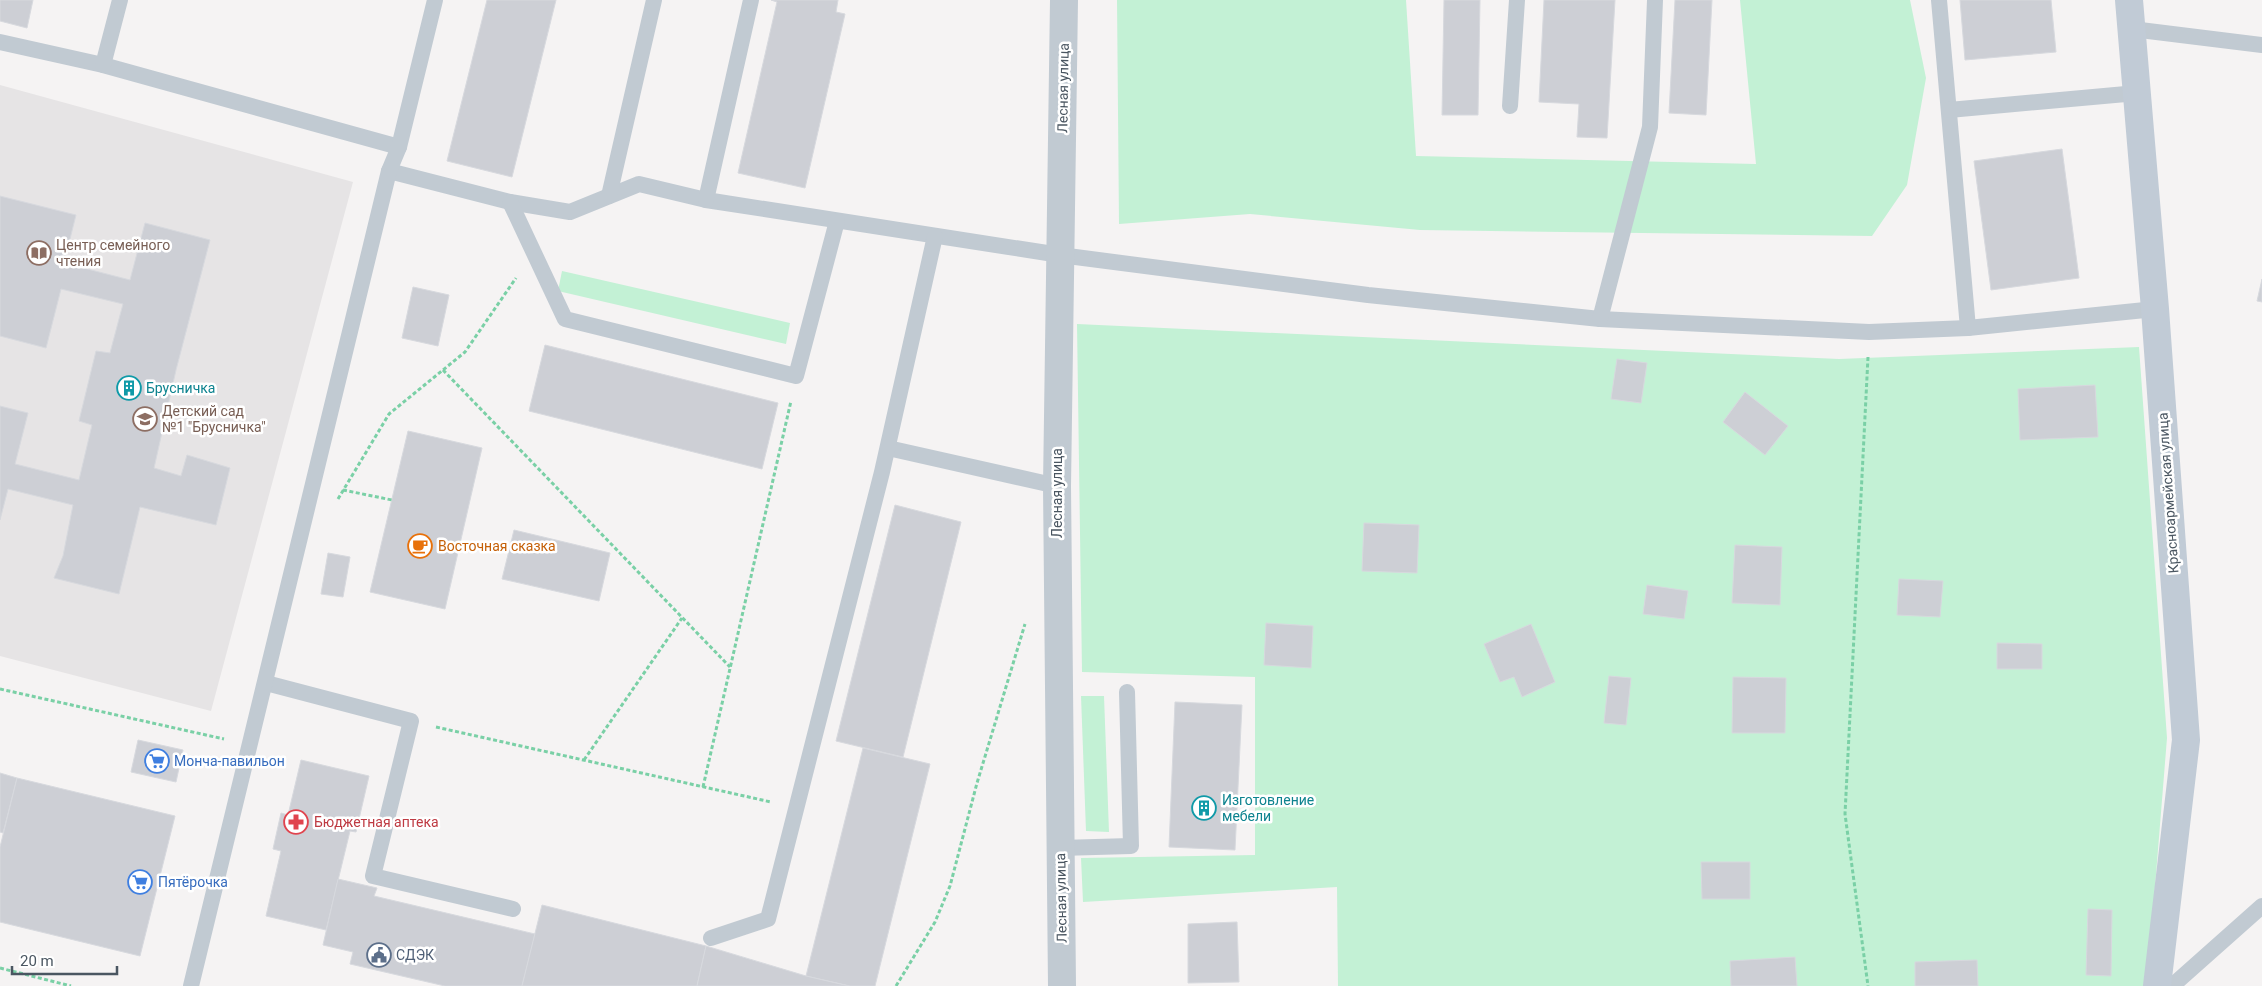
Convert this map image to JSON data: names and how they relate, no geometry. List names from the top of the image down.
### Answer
{
  "streets": {
    "street": ["Лесная улица", "Красноармейская улица"]
  },
  "places": {
    "library": ["Центр семейного чтения"],
    "building": ["Брусничка", "Изготовление мебели"],
    "school or university": ["Детский сад №1 \"Брусничка\""],
    "cafe": ["Восточная сказка"],
    "supermarket": ["Монча-павильон", "Пятёрочка"],
    "pharmacy": ["Бюджетная аптека"],
    "public building": ["СДЭК"]
  },
  "scale_bar": "20 m"
}
